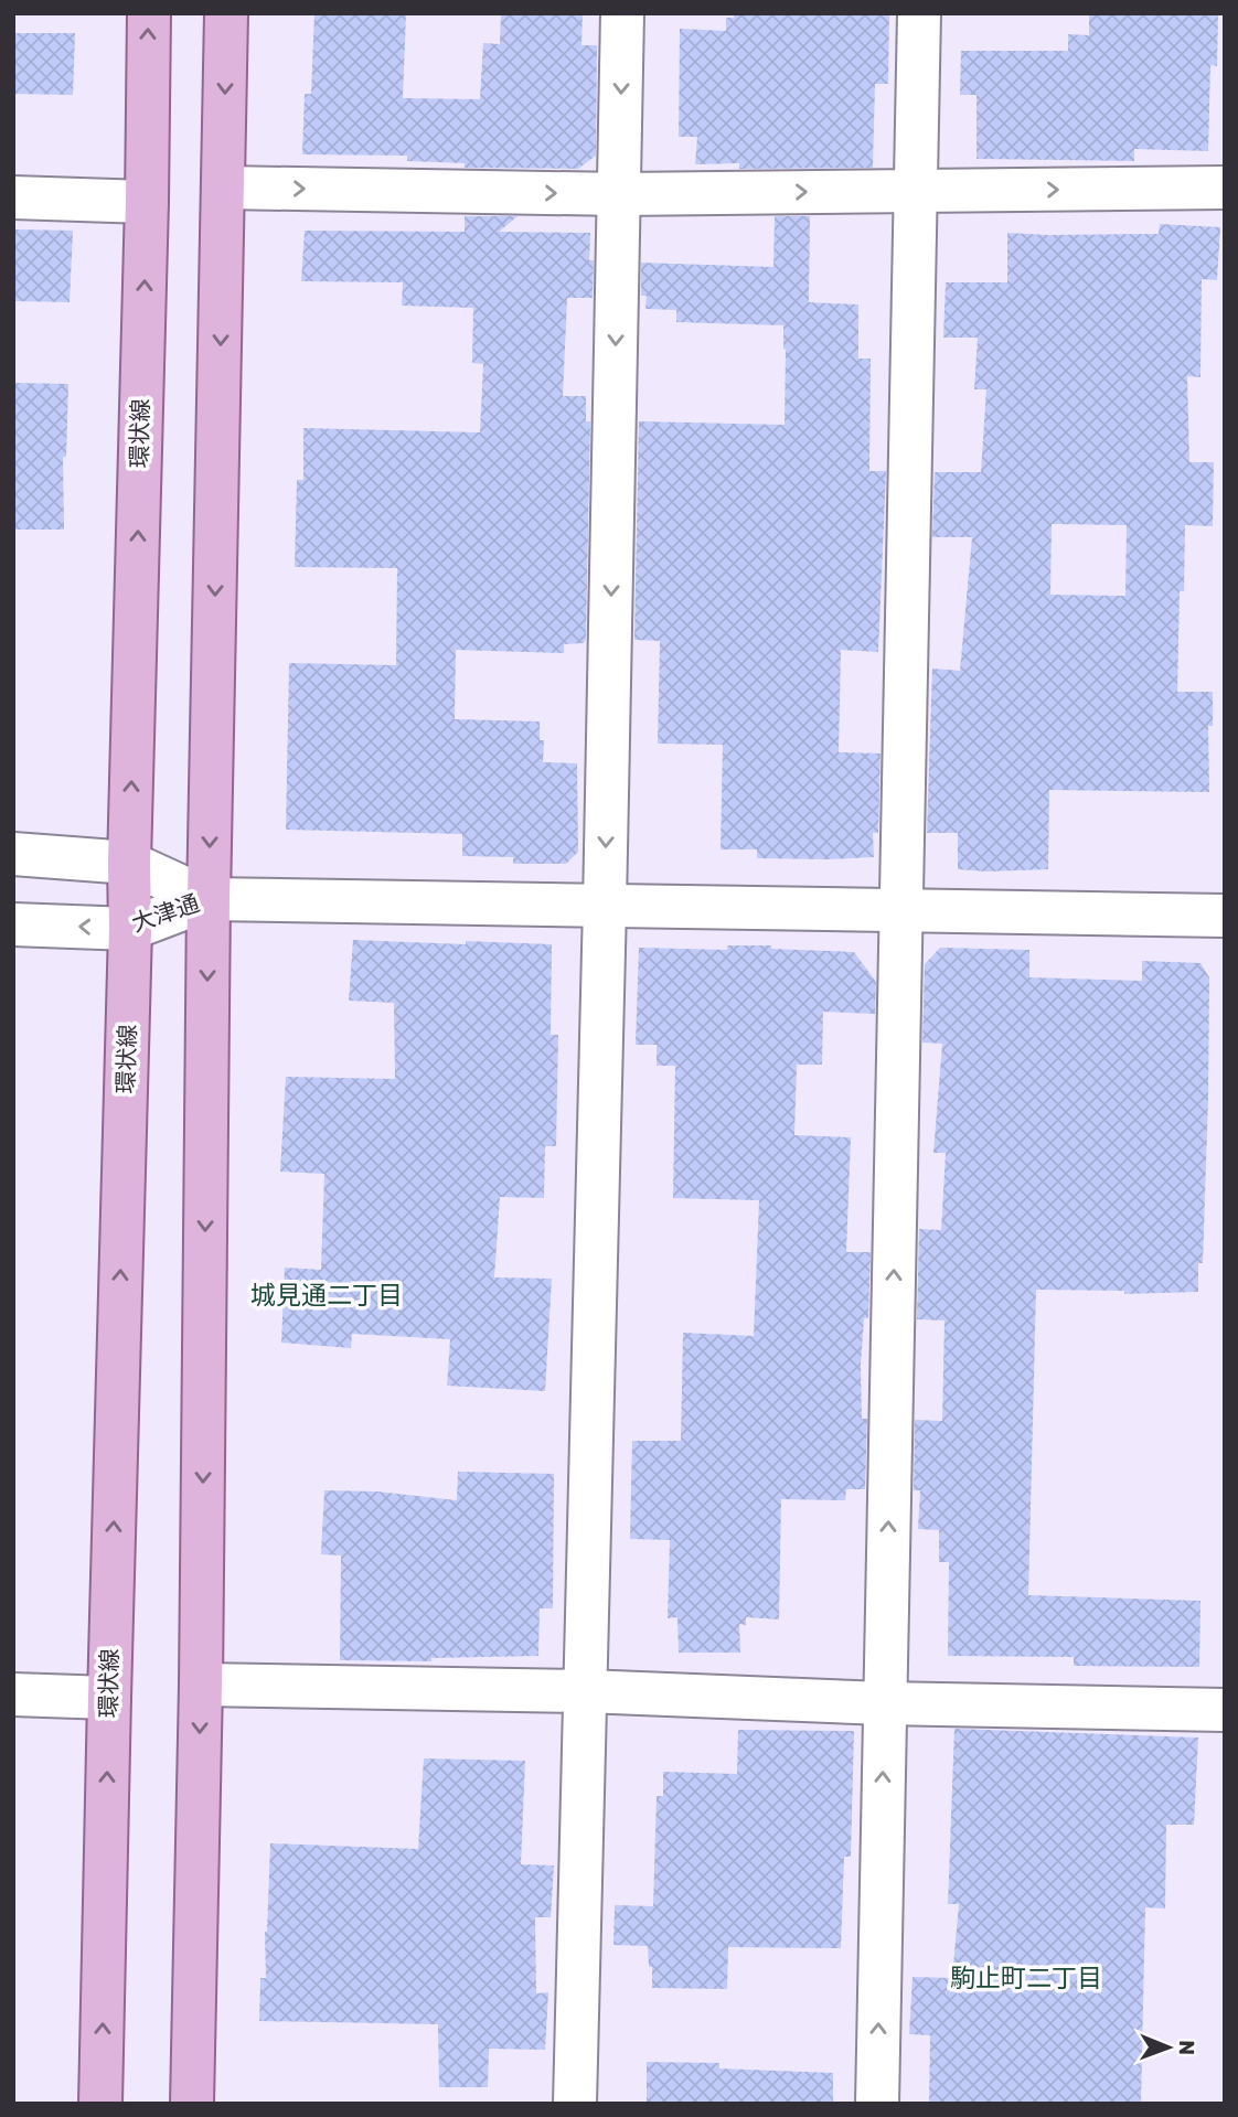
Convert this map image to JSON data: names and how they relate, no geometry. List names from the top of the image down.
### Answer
{
  "streets": {
    "main road": ["環状線"],
    "street": ["大津通"]
  },
  "crossings": [
    ["環状線", "大津通"]
  ],
  "districts": ["城見通二丁目", "駒止町二丁目"],
  "north": "right"
}
